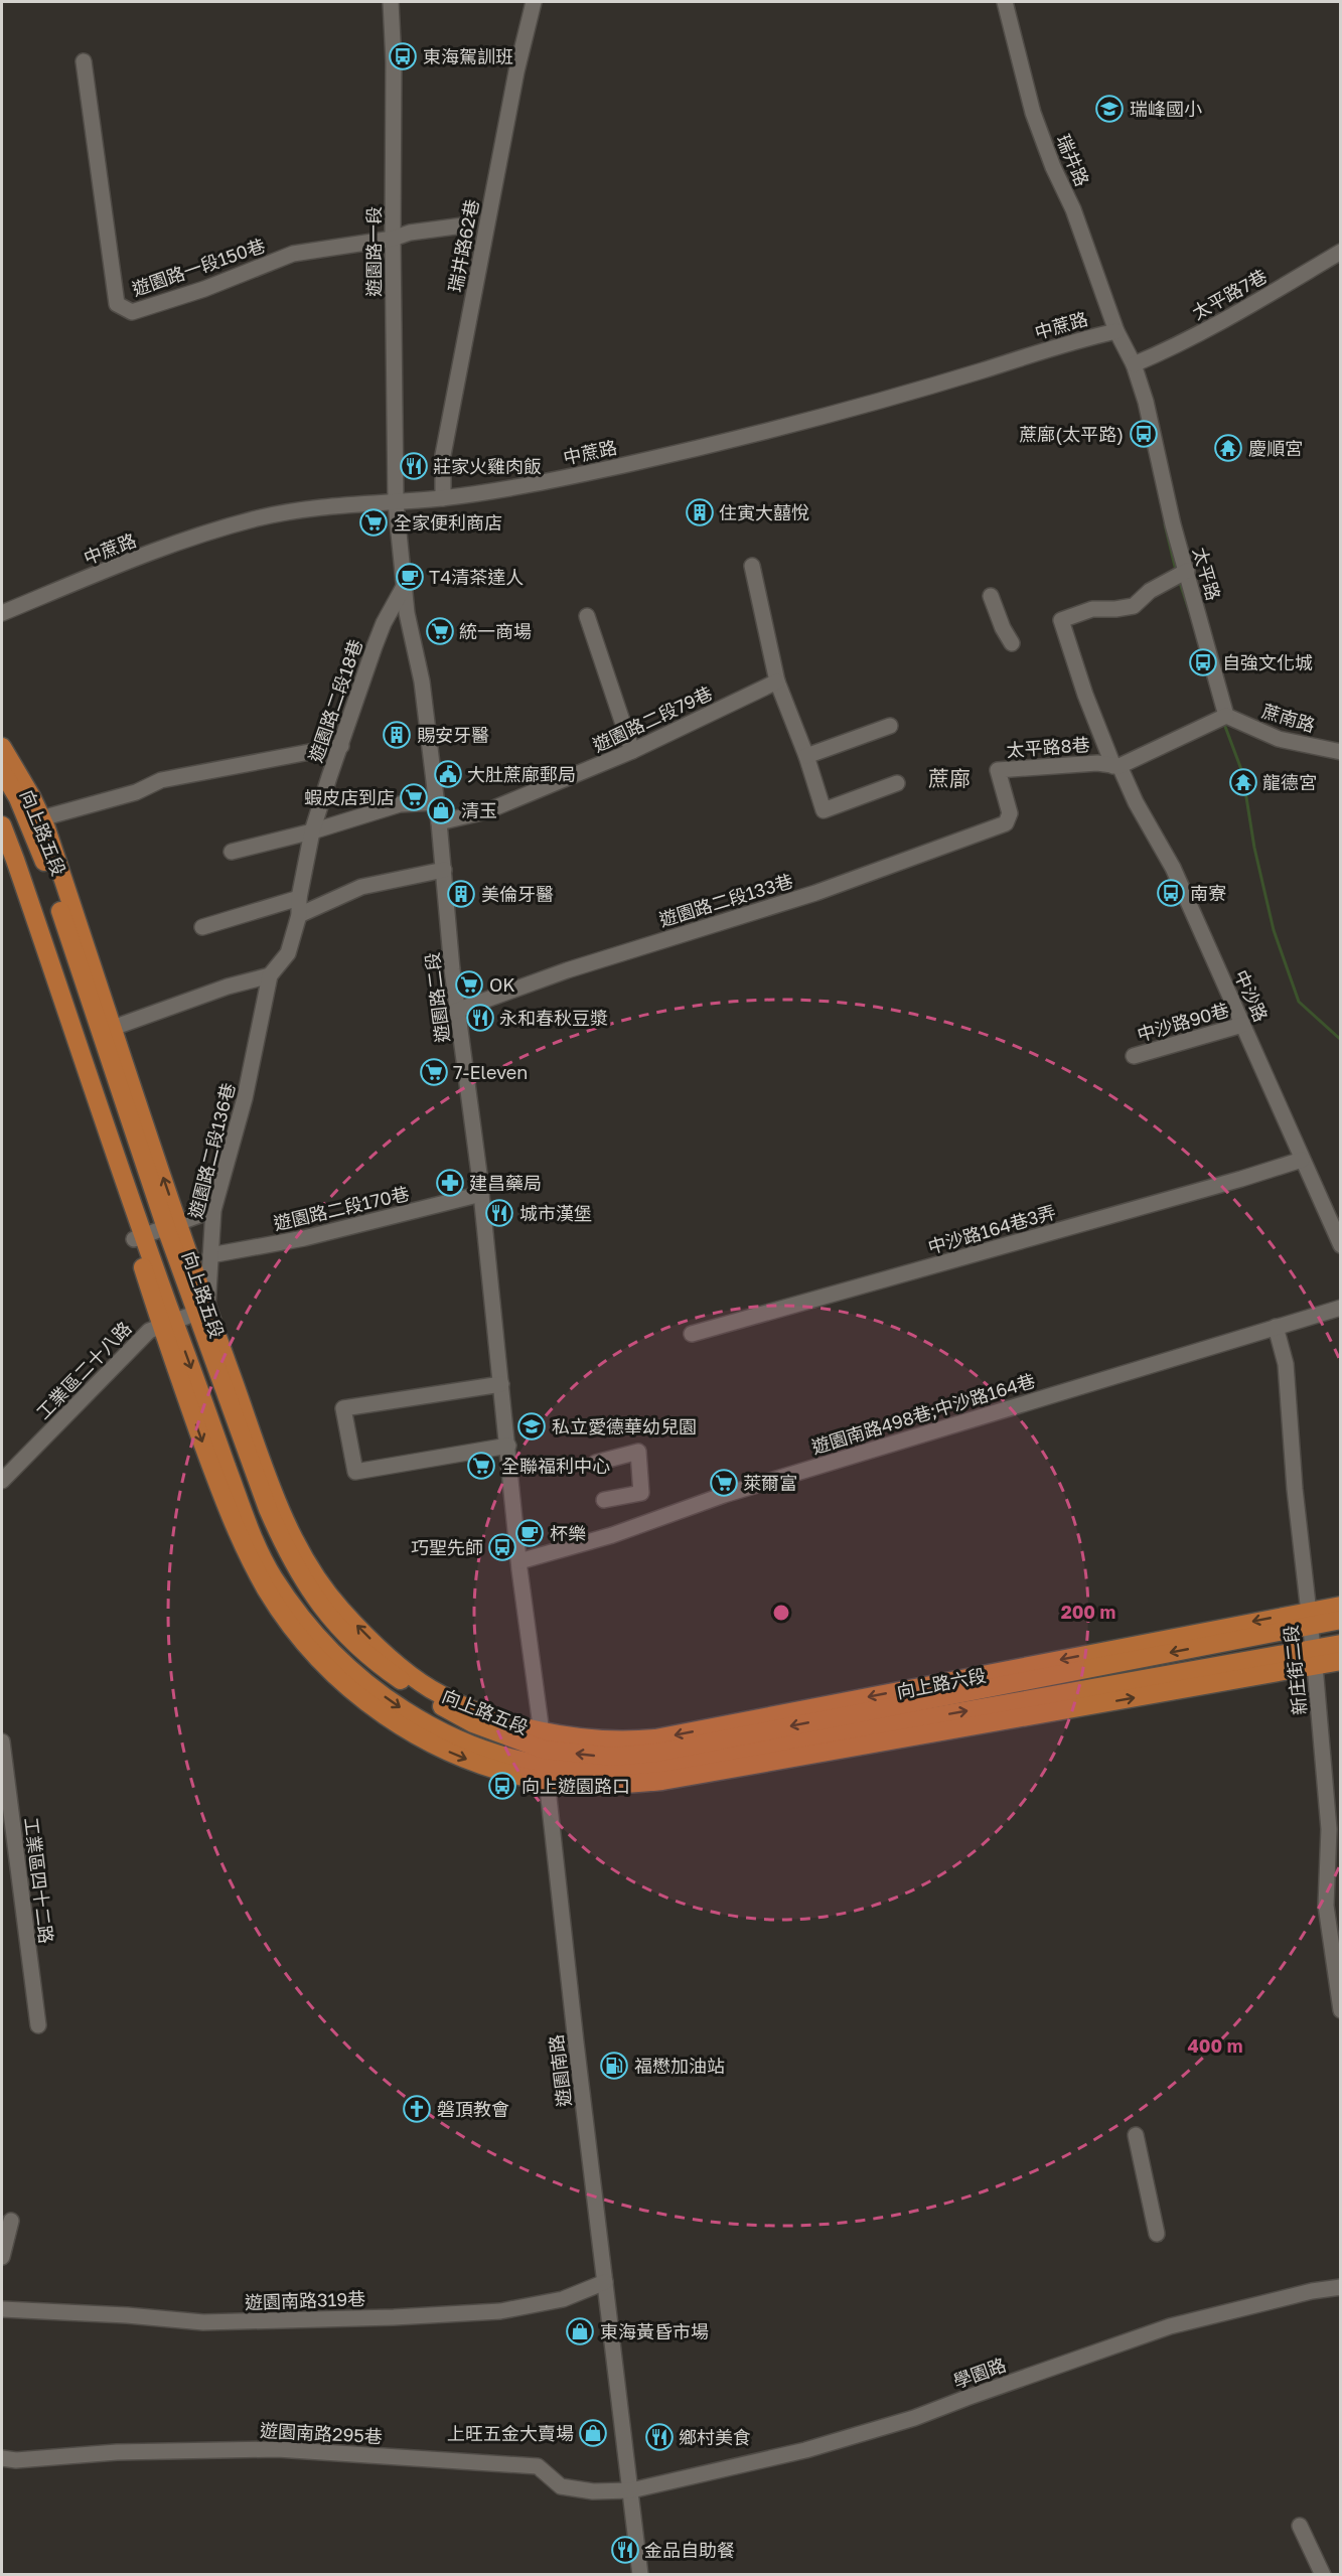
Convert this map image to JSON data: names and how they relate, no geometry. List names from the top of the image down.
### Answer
{
  "streets": {
    "main road": ["向上路五段", "向上路六段"],
    "street": [
      "瑞井路",
      "瑞井路62巷",
      "遊園路一段",
      "遊園路一段150巷",
      "太平路7巷",
      "中蔗路",
      "太平路",
      "遊園路二段18巷",
      "蔗南路",
      "遊園路二段79巷",
      "太平路8巷",
      "遊園路二段133巷",
      "中沙路",
      "遊園路二段",
      "中沙路90巷",
      "遊園路二段136巷",
      "遊園路二段170巷",
      "中沙路164巷3弄",
      "工業區二十八路",
      "遊園南路498巷;中沙路164巷",
      "新庄街二段",
      "工業區四十二路",
      "遊園南路",
      "遊園南路319巷",
      "學園路",
      "遊園南路295巷"
    ]
  },
  "crossings": [
    ["瑞井路", "中蔗路"],
    ["瑞井路", "太平路"],
    ["瑞井路62巷", "中蔗路"],
    ["遊園路一段", "遊園路一段150巷"],
    ["遊園路一段", "中蔗路"],
    ["遊園路一段", "遊園路二段"],
    ["太平路7巷", "太平路"],
    ["中蔗路", "太平路"],
    ["中蔗路", "遊園路二段"],
    ["太平路", "蔗南路"],
    ["太平路", "中沙路"],
    ["遊園路二段18巷", "遊園路二段"],
    ["遊園路二段18巷", "遊園路二段136巷"],
    ["遊園路二段79巷", "遊園路二段"],
    ["太平路8巷", "遊園路二段133巷"],
    ["太平路8巷", "中沙路"],
    ["向上路五段", "遊園路二段136巷"],
    ["向上路五段", "工業區二十八路"],
    ["向上路五段", "向上路六段"],
    ["向上路五段", "遊園南路"],
    ["遊園路二段133巷", "遊園路二段"],
    ["中沙路", "中沙路90巷"],
    ["中沙路", "中沙路164巷3弄"],
    ["遊園路二段", "遊園路二段170巷"],
    ["遊園路二段", "遊園南路498巷;中沙路164巷"],
    ["遊園路二段", "遊園南路"],
    ["遊園路二段136巷", "遊園路二段170巷"],
    ["遊園路二段136巷", "工業區二十八路"],
    ["遊園南路498巷;中沙路164巷", "新庄街二段"],
    ["遊園南路498巷;中沙路164巷", "遊園南路"],
    ["新庄街二段", "向上路六段"],
    ["向上路六段", "遊園南路"],
    ["遊園南路", "遊園南路319巷"],
    ["遊園南路", "學園路"],
    ["遊園南路", "遊園南路295巷"],
    ["學園路", "遊園南路295巷"]
  ],
  "districts": ["蔗廍"],
  "places": {
    "bus stop": [
      "東海駕訓班",
      "蔗廍(太平路)",
      "自強文化城",
      "南寮",
      "巧聖先師",
      "向上遊園路口"
    ],
    "school or university": ["瑞峰國小", "私立愛德華幼兒園"],
    "temple": ["慶順宮", "龍德宮"],
    "restaurant": [
      "莊家火雞肉飯",
      "永和春秋豆漿",
      "城市漢堡",
      "鄉村美食",
      "金品自助餐"
    ],
    "building": ["住寅大囍悅", "賜安牙醫", "美倫牙醫"],
    "supermarket": [
      "全家便利商店",
      "統一商場",
      "蝦皮店到店",
      "OK",
      "7-Eleven",
      "全聯福利中心",
      "萊爾富"
    ],
    "cafe": ["T4清茶達人", "杯樂"],
    "public building": ["大肚蔗廍郵局"],
    "shop": ["清玉", "東海黃昏市場", "上旺五金大賣場"],
    "pharmacy": ["建昌藥局"],
    "fuel station": ["福懋加油站"],
    "church": ["磐頂教會"]
  },
  "rings": ["200 m", "400 m"]
}
